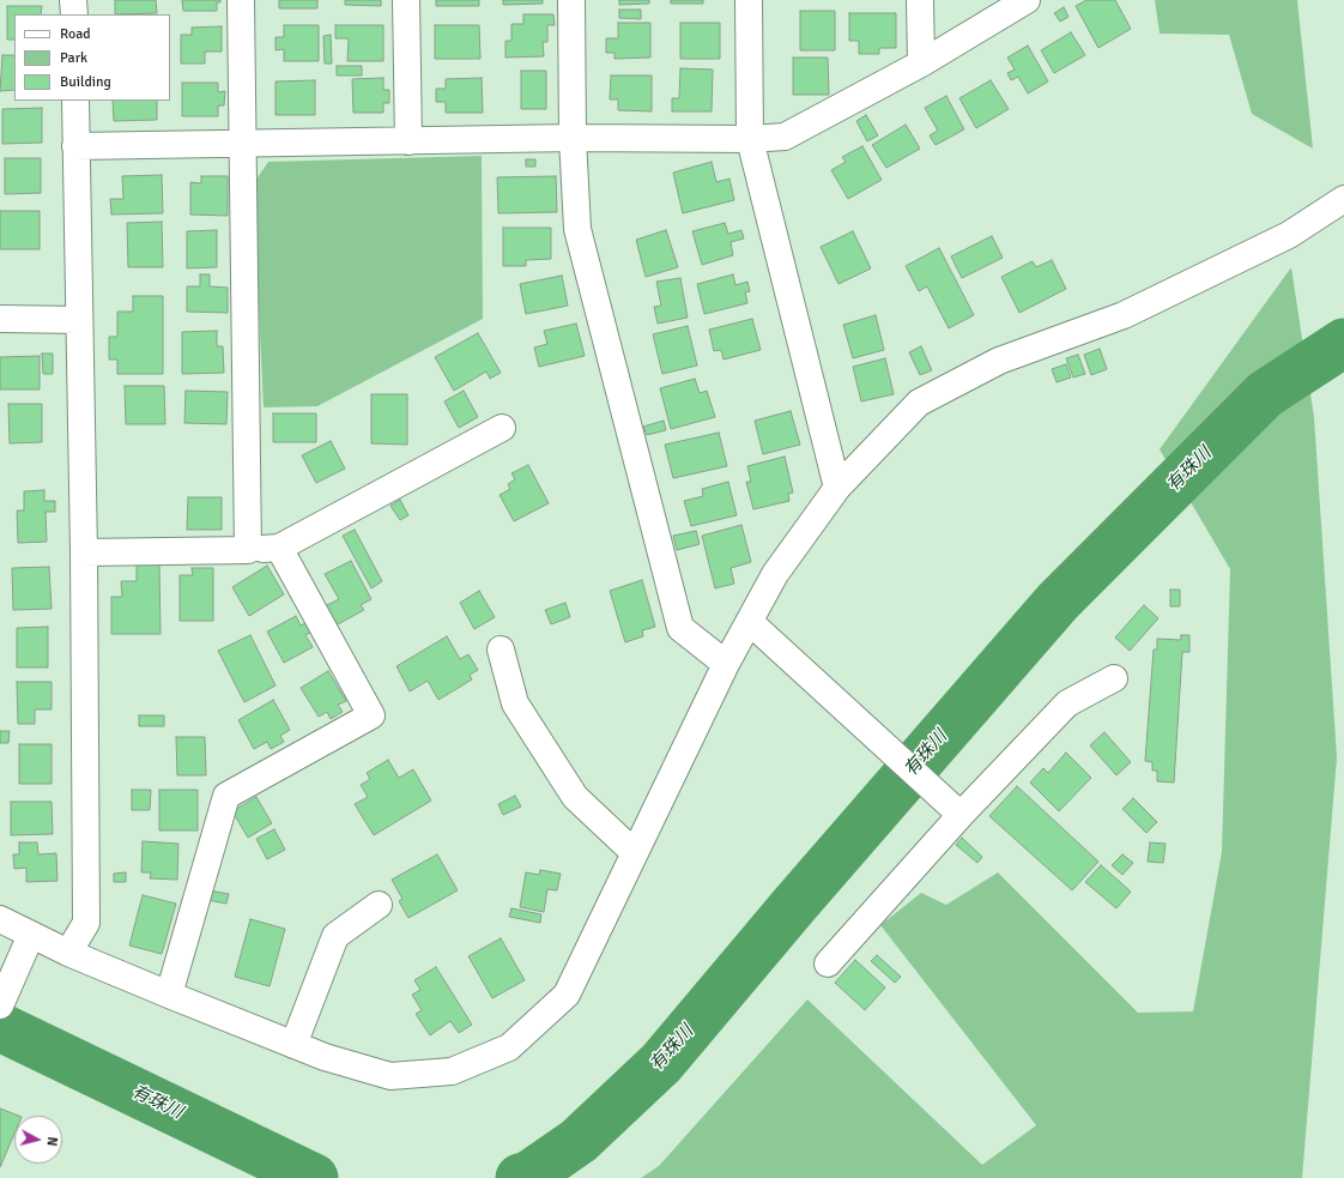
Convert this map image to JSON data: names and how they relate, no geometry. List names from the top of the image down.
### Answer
{
  "water": ["有珠川"],
  "legend": ["Road", "Park", "Building"],
  "north": "right"
}
